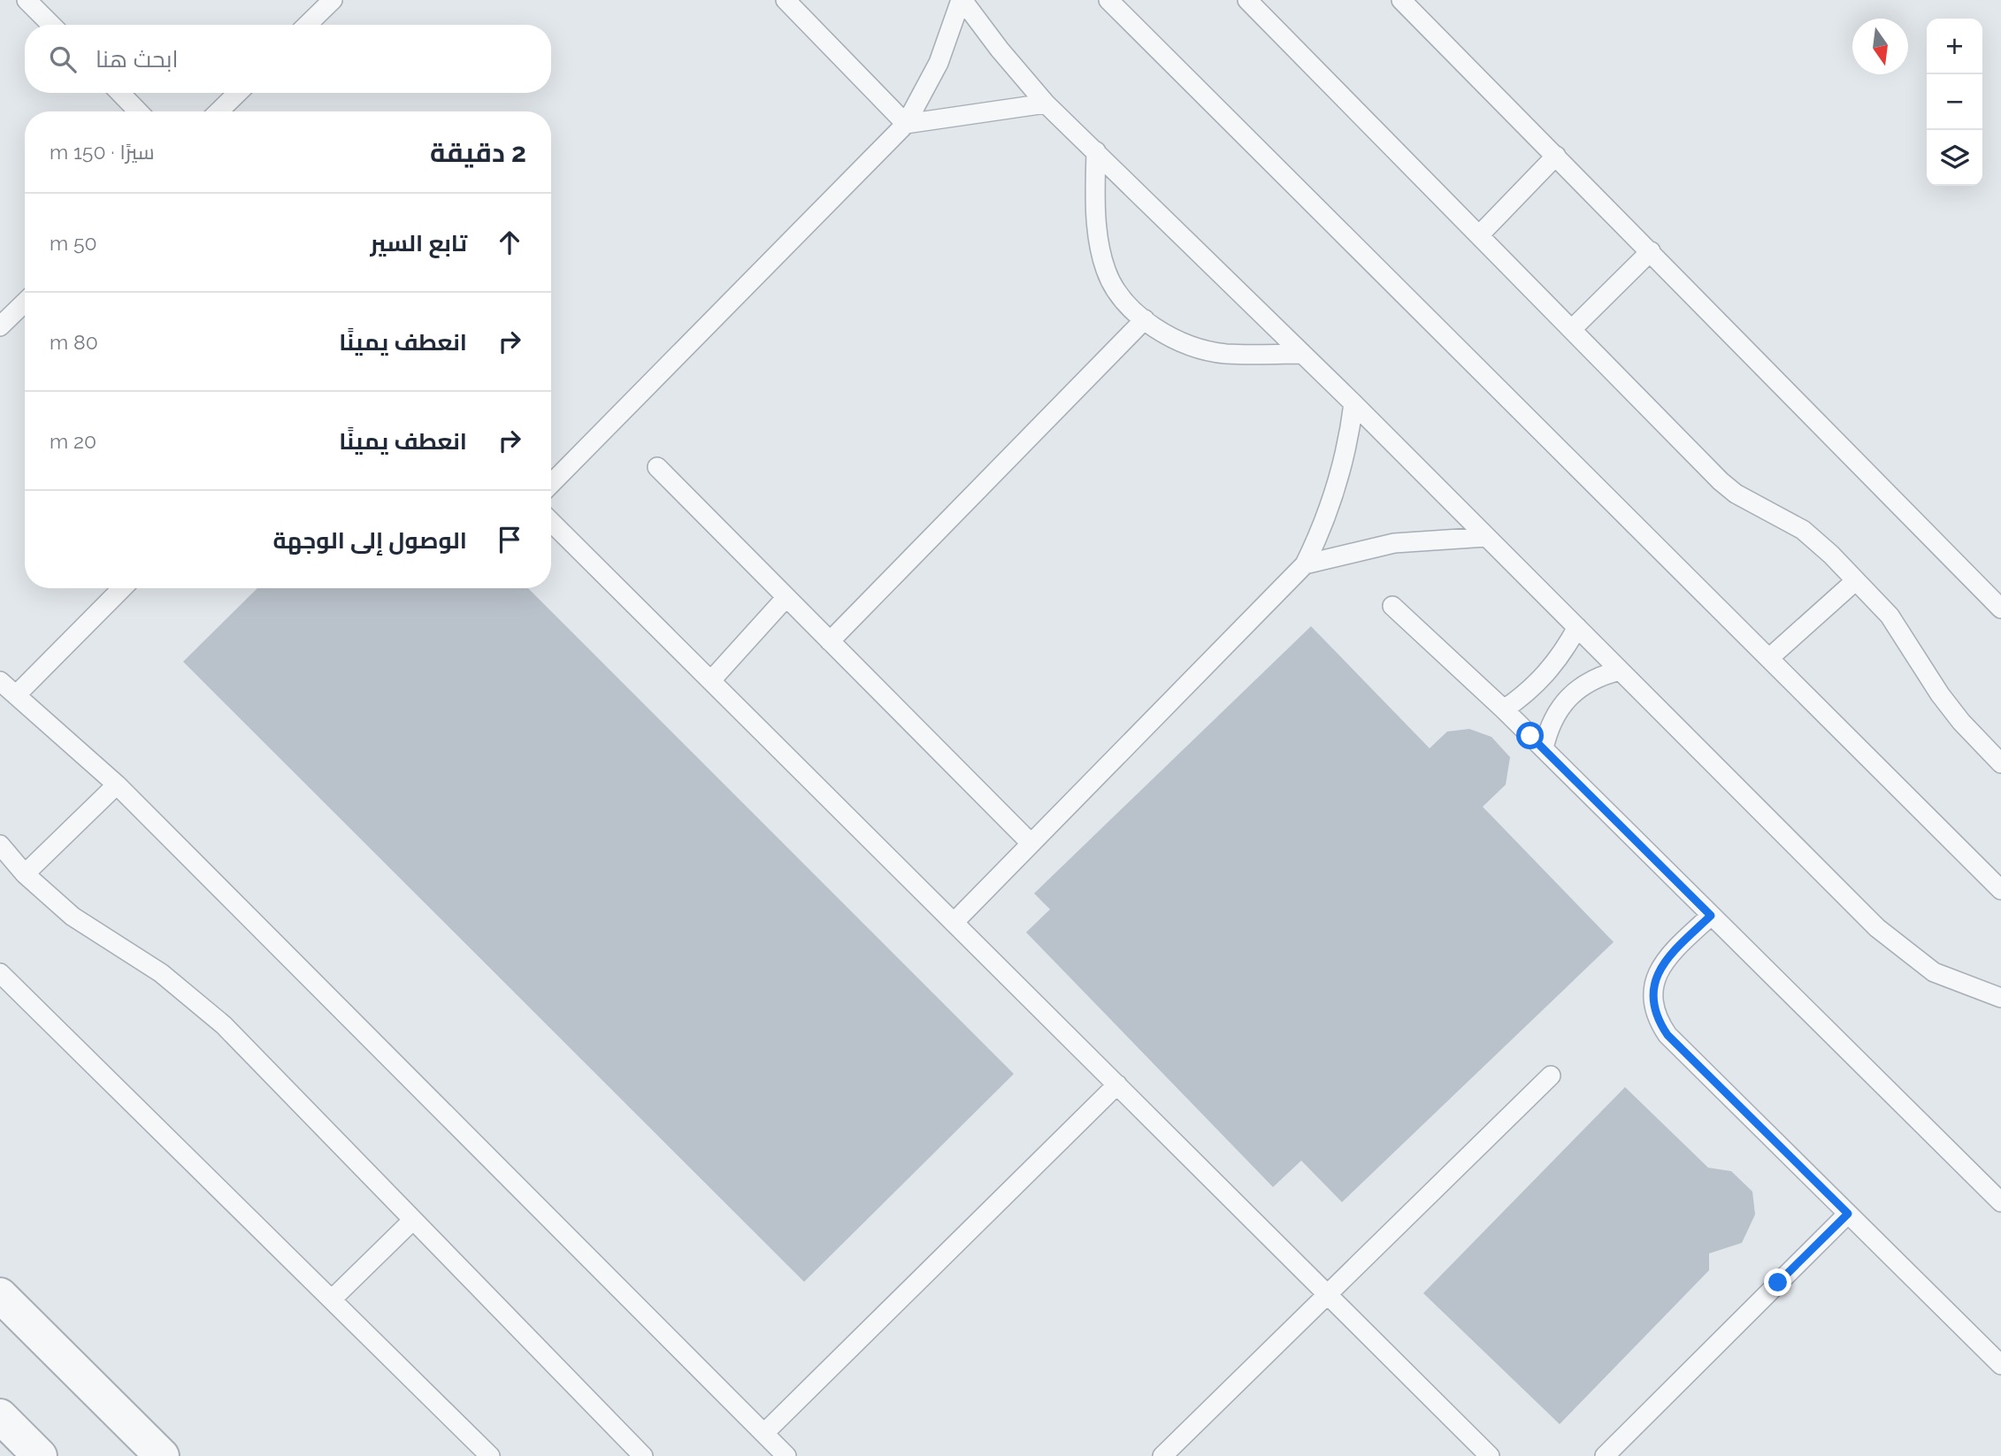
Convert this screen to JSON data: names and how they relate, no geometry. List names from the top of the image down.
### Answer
{
  "north": "bottom",
  "page": {
    "map_buttons": ["+", "−"],
    "search": "ابحث هنا",
    "heading": ["2 دقيقة", "سيرًا · 150 m"],
    "list": [
      ["تابع السير", "50 m"],
      ["انعطف يمينًا", "80 m"],
      ["انعطف يمينًا", "20 m"],
      "الوصول إلى الوجهة"
    ]
  }
}
